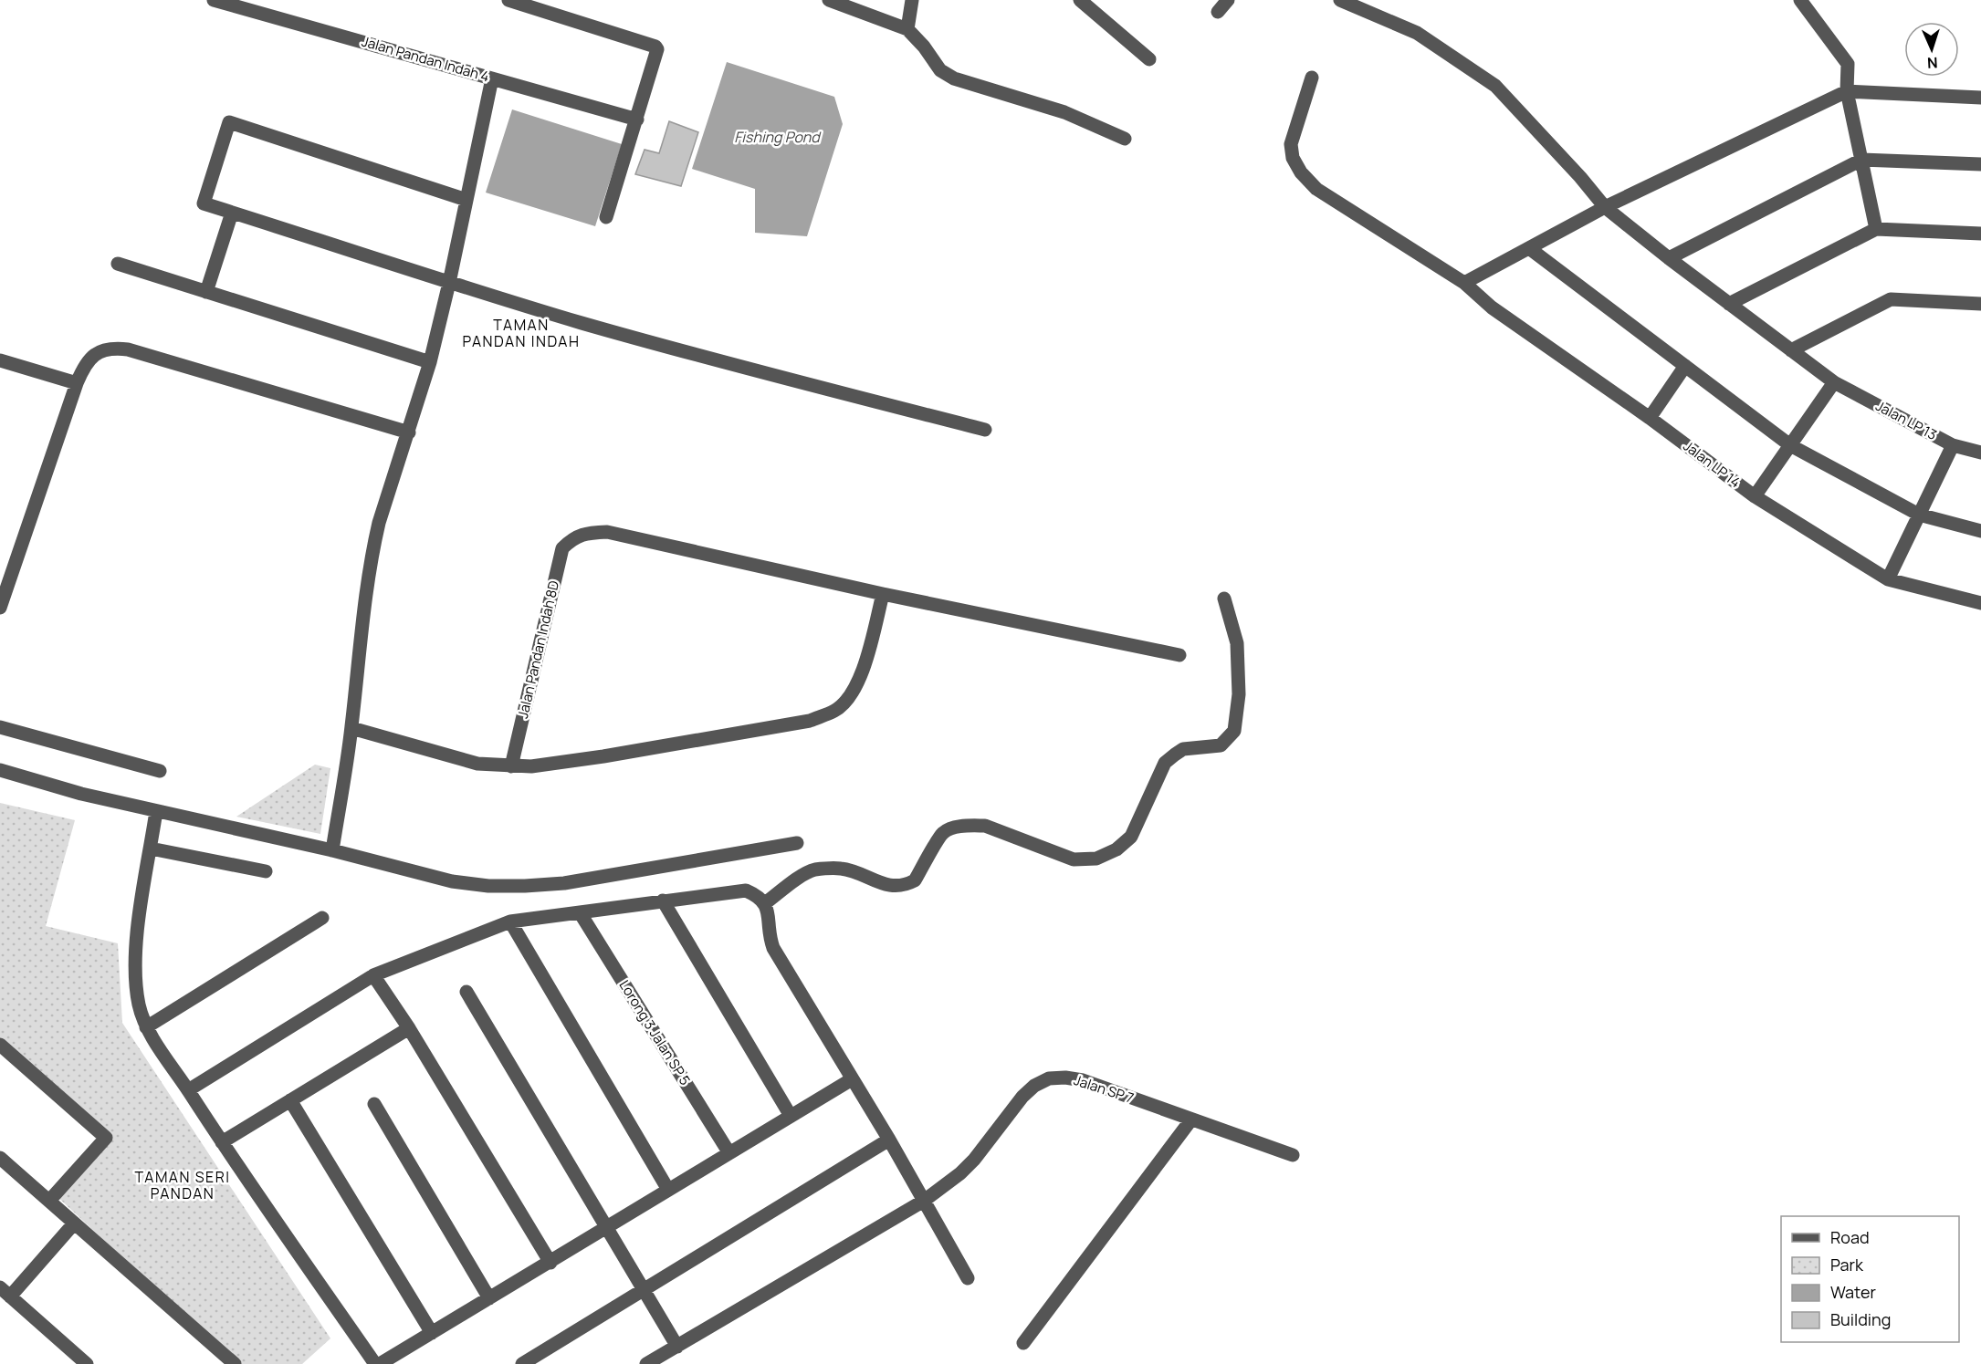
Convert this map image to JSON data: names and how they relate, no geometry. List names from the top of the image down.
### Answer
{
  "streets": {
    "street": [
      "Jalan Pandan Indah 4",
      "Jalan LP 13",
      "Jalan LP 14",
      "Jalan Pandan Indah 8D",
      "Lorong 3 Jalan SP 5",
      "Jalan SP 7"
    ]
  },
  "districts": ["TAMAN PANDAN INDAH", "TAMAN SERI PANDAN"],
  "water": ["Fishing Pond"],
  "legend": [
    "Road",
    "Park",
    "Water",
    "Building"
  ],
  "north": "bottom"
}
